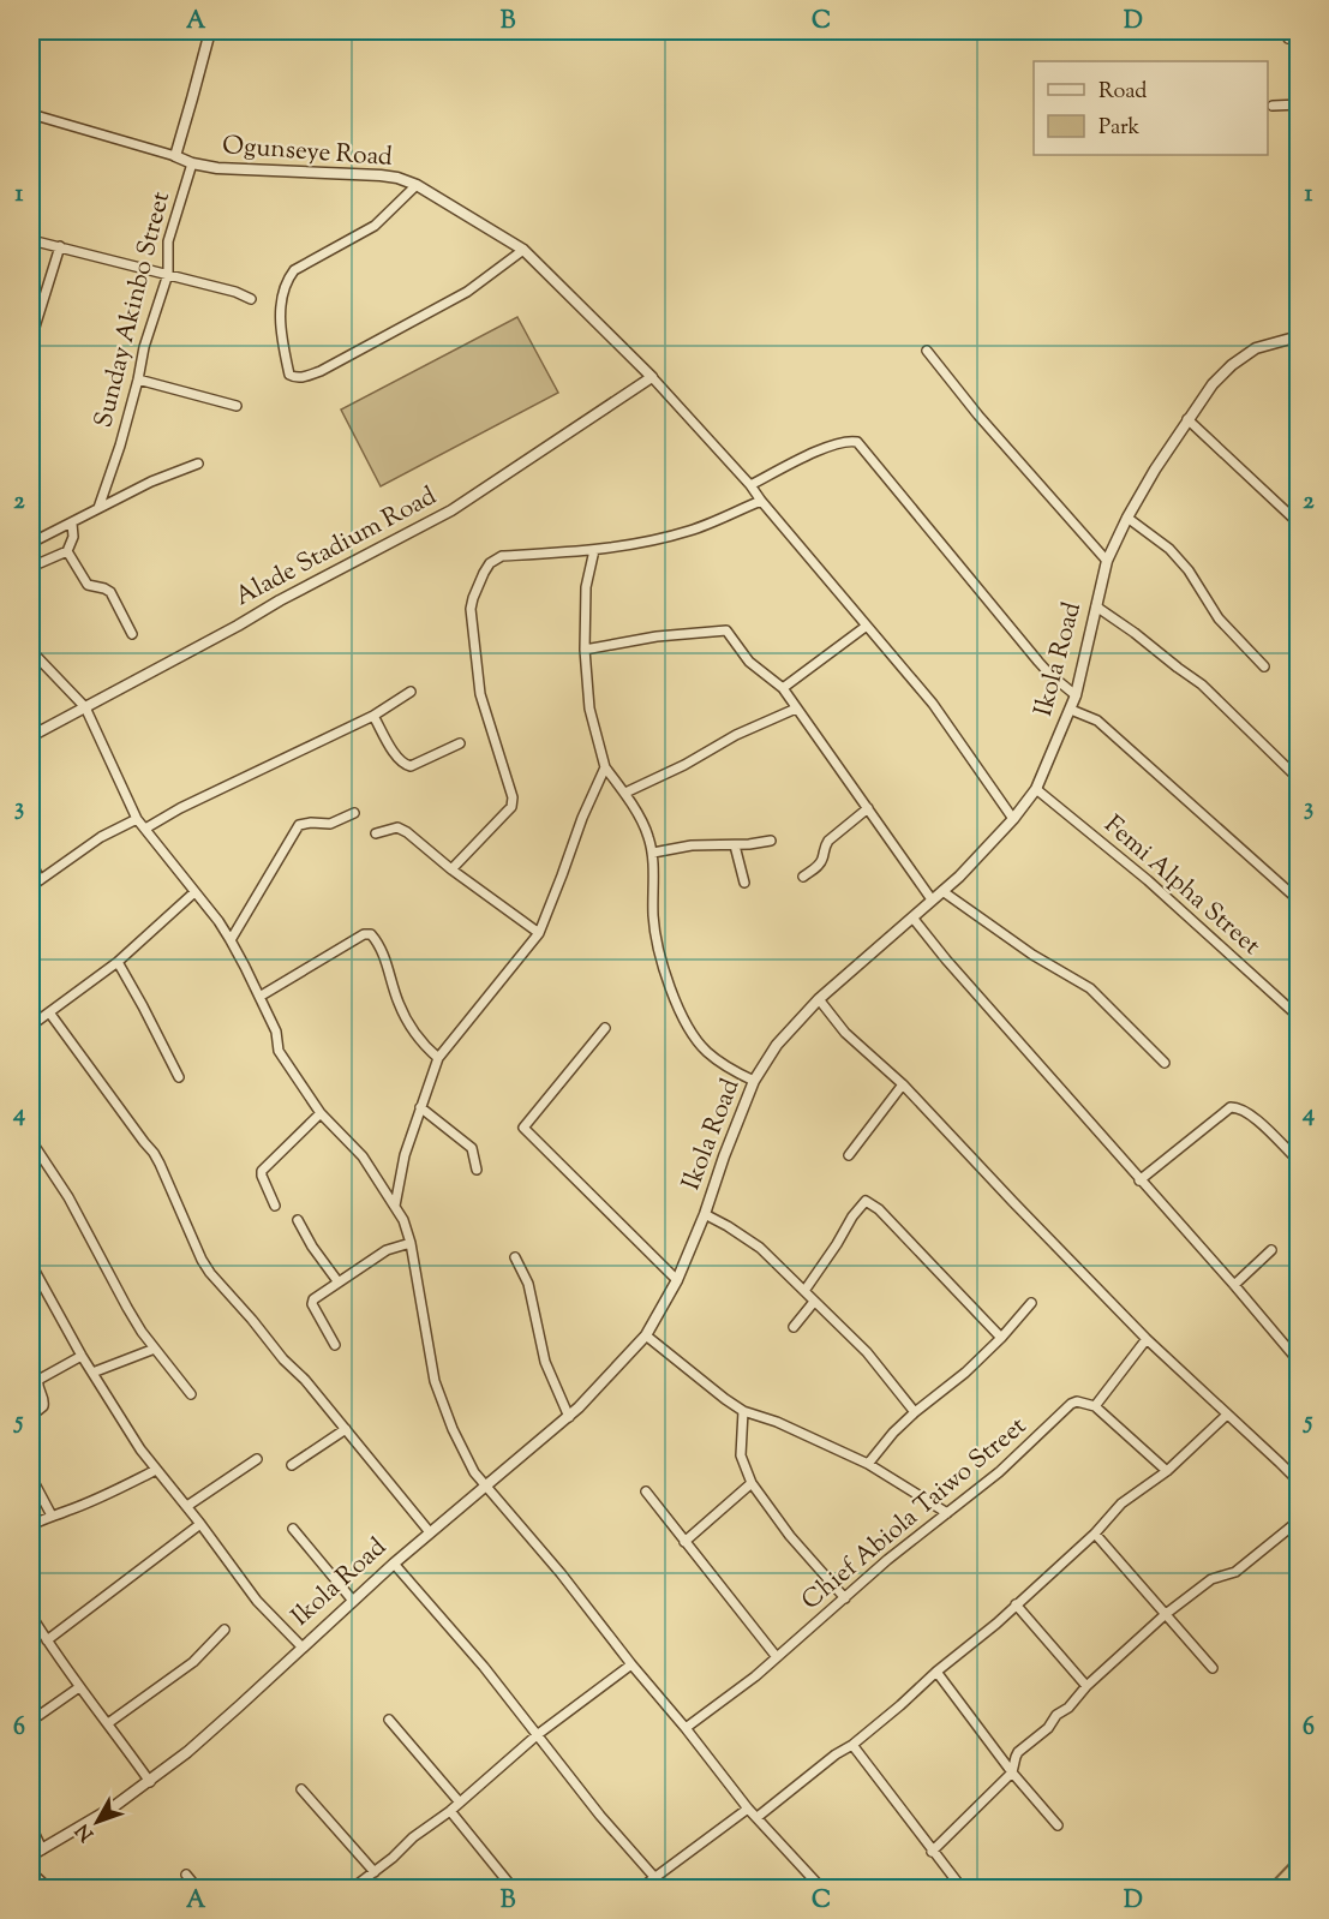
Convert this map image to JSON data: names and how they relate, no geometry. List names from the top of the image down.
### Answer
{
  "streets": {
    "street": [
      "Ogunseye Road",
      "Sunday Akinbo Street",
      "Alade Stadium Road",
      "Ikola Road",
      "Femi Alpha Street",
      "Chief Abiola Taiwo Street"
    ]
  },
  "crossings": [
    ["Ogunseye Road", "Sunday Akinbo Street"],
    ["Ogunseye Road", "Alade Stadium Road"],
    ["Ikola Road", "Femi Alpha Street"]
  ],
  "legend": ["Road", "Park"],
  "north": "bottom left",
  "grid": {
    "columns": [
      "A",
      "B",
      "C",
      "D"
    ],
    "rows": [
      "1",
      "2",
      "3",
      "4",
      "5",
      "6"
    ]
  }
}
